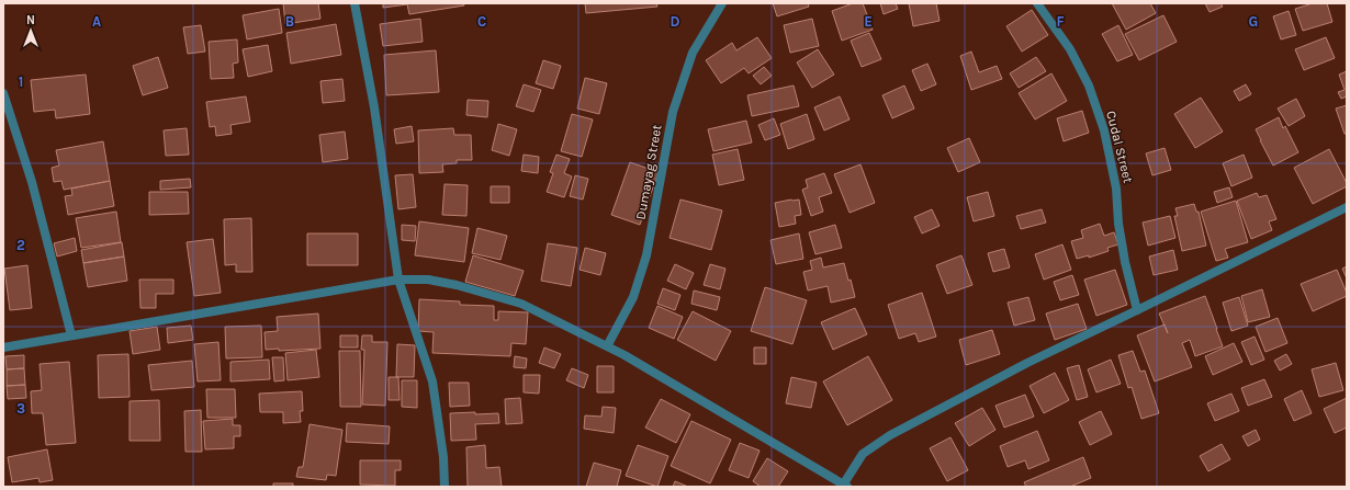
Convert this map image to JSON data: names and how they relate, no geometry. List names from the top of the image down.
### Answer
{
  "streets": {
    "street": ["Cudal Street", "Dumayag Street"]
  },
  "north": "top",
  "grid": {
    "columns": [
      "A",
      "B",
      "C",
      "D",
      "E",
      "F",
      "G"
    ],
    "rows": ["1", "2", "3"]
  }
}
